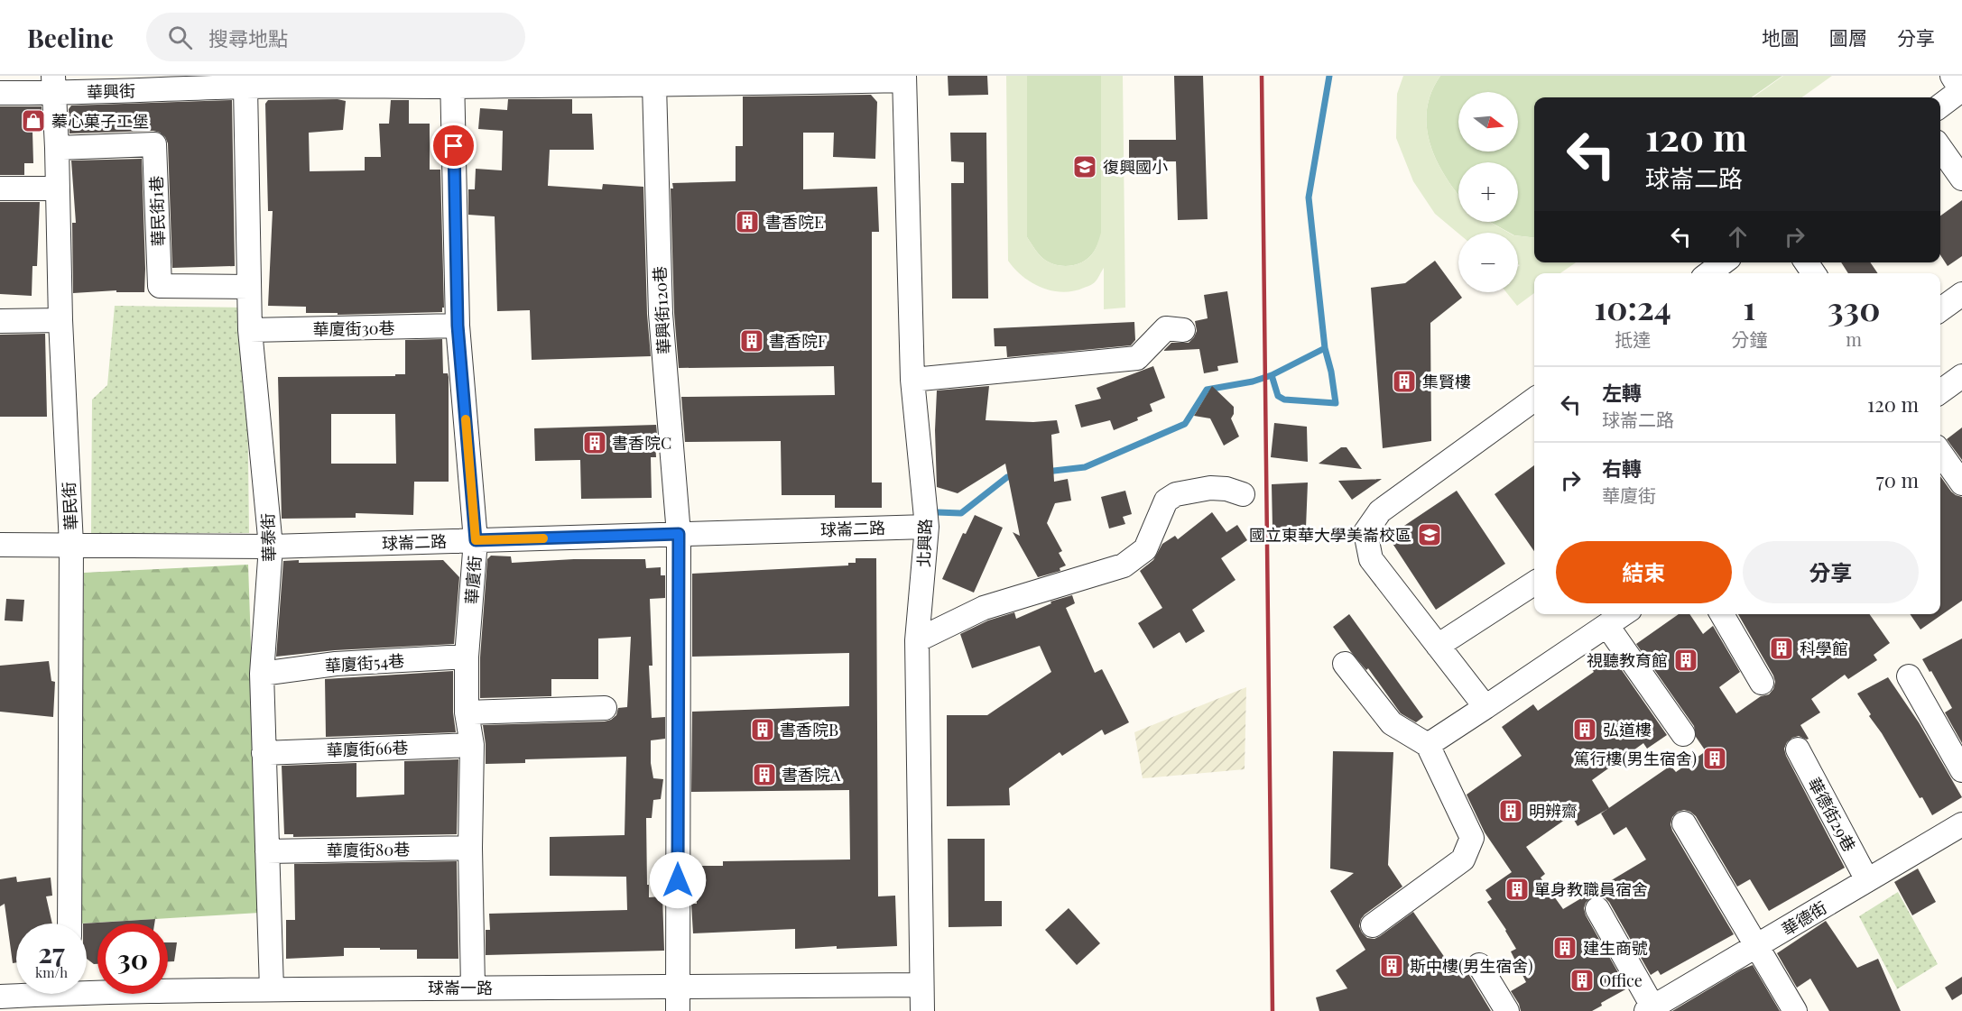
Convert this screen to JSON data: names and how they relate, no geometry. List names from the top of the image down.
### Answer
{
  "streets": {
    "street": [
      "華興街",
      "華民街1巷",
      "華興街120巷",
      "華廈街30巷",
      "華民街",
      "球崙二路",
      "華泰街",
      "北興路",
      "華廈街",
      "華廈街54巷",
      "華廈街66巷",
      "華德街29巷",
      "華廈街80巷",
      "華德街",
      "球崙一路"
    ]
  },
  "crossings": [
    ["華興街", "華興街120巷"],
    ["華興街", "華民街"],
    ["華興街", "華泰街"],
    ["華興街", "北興路"],
    ["華興街", "華廈街"],
    ["華民街1巷", "華民街"],
    ["華民街1巷", "華泰街"],
    ["華興街120巷", "球崙二路"],
    ["華興街120巷", "球崙一路"],
    ["華廈街30巷", "華泰街"],
    ["華廈街30巷", "華廈街"],
    ["華民街", "球崙二路"],
    ["球崙二路", "華泰街"],
    ["球崙二路", "北興路"],
    ["球崙二路", "華廈街"],
    ["華泰街", "華廈街54巷"],
    ["華泰街", "華廈街66巷"],
    ["華泰街", "華廈街80巷"],
    ["華泰街", "球崙一路"],
    ["北興路", "球崙一路"],
    ["華廈街", "華廈街54巷"],
    ["華廈街", "華廈街66巷"],
    ["華廈街", "華廈街80巷"],
    ["華廈街", "球崙一路"],
    ["華德街29巷", "華德街"]
  ],
  "places": {
    "shop": ["蓁心菓子工堡"],
    "school or university": ["復興國小", "國立東華大學美崙校區"],
    "building": [
      "書香院E",
      "書香院F",
      "集賢樓",
      "書香院C",
      "科學館",
      "視聽教育館",
      "書香院B",
      "弘道樓",
      "篤行樓(男生宿舍)",
      "書香院A",
      "明辨齋",
      "單身教職員宿舍",
      "建生商號",
      "斯中樓(男生宿舍)",
      "Office"
    ]
  },
  "north": "right",
  "page": {
    "header": "Beeline",
    "search": "搜尋地點",
    "nav": ["地圖", "圖層", "分享"],
    "map_buttons": ["+", "−"],
    "turn": ["120 m", "球崙二路"],
    "eta": [
      "10:24",
      "抵達",
      "1",
      "分鐘",
      "330",
      "m"
    ],
    "list": [
      {
        "name": "左轉",
        "note": "球崙二路",
        "value": "120 m"
      },
      {
        "name": "右轉",
        "note": "華廈街",
        "value": "70 m"
      }
    ],
    "buttons": ["結束", "分享"],
    "speed": "27 km/h",
    "limit": "30"
  }
}
